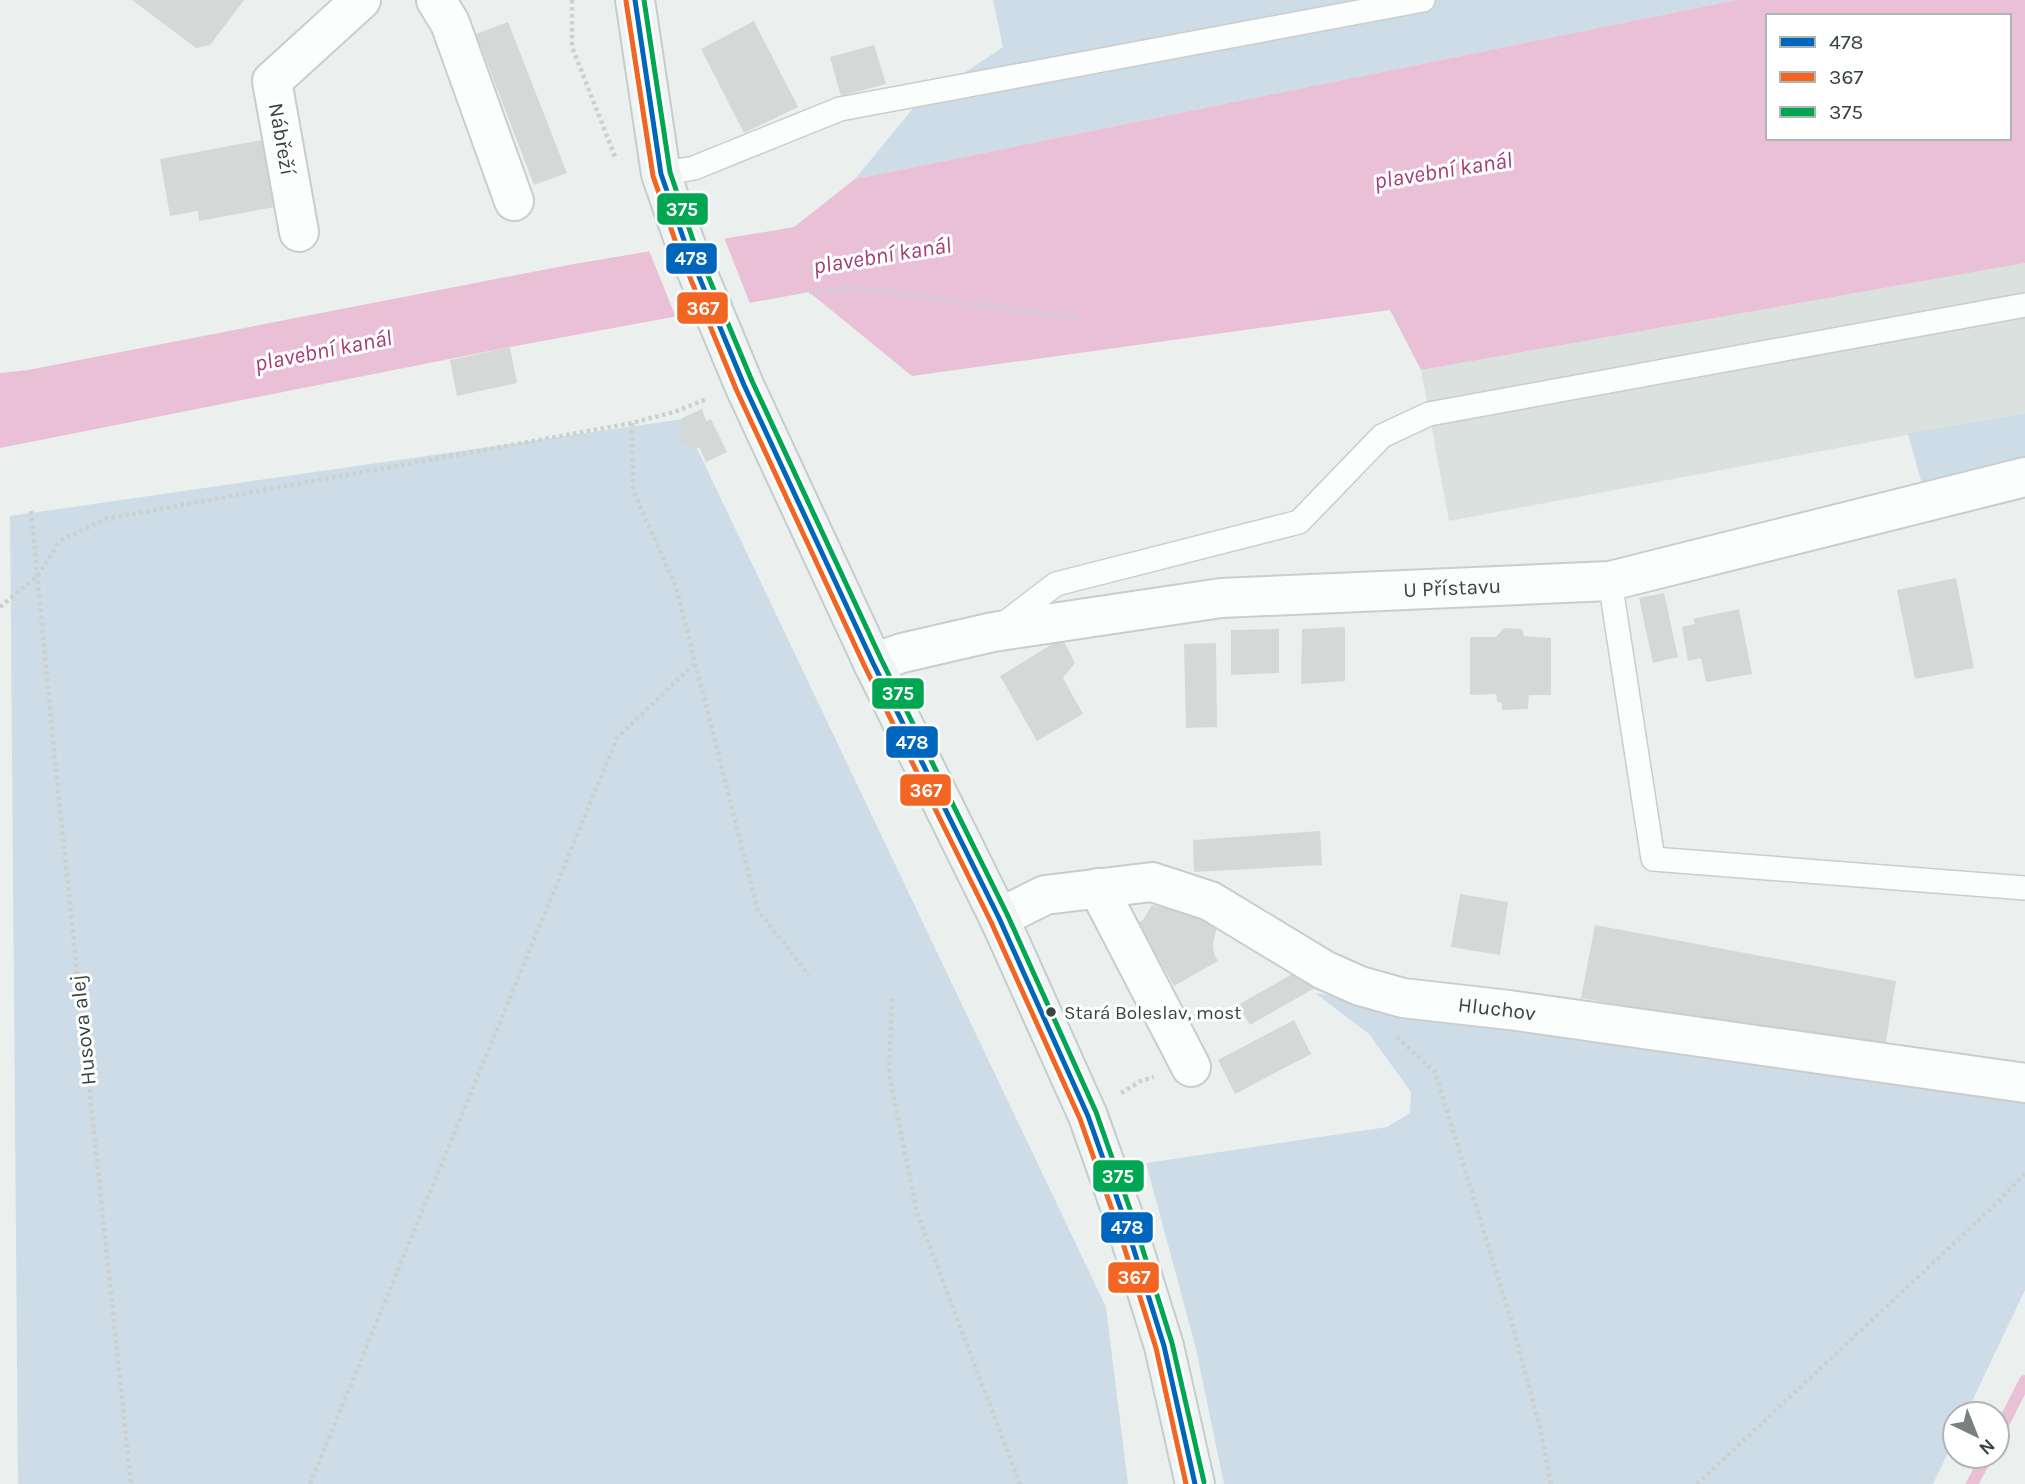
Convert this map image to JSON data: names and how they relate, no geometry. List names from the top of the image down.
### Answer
{
  "streets": {
    "street": ["Nábřeží", "U Přístavu", "Hluchov"],
    "path": ["Husova alej"]
  },
  "water": ["plavební kanál"],
  "places": ["Stará Boleslav, most"],
  "lines": ["transit line 478", "transit line 375", "transit line 367"],
  "legend": ["478", "367", "375"],
  "north": "bottom right"
}
